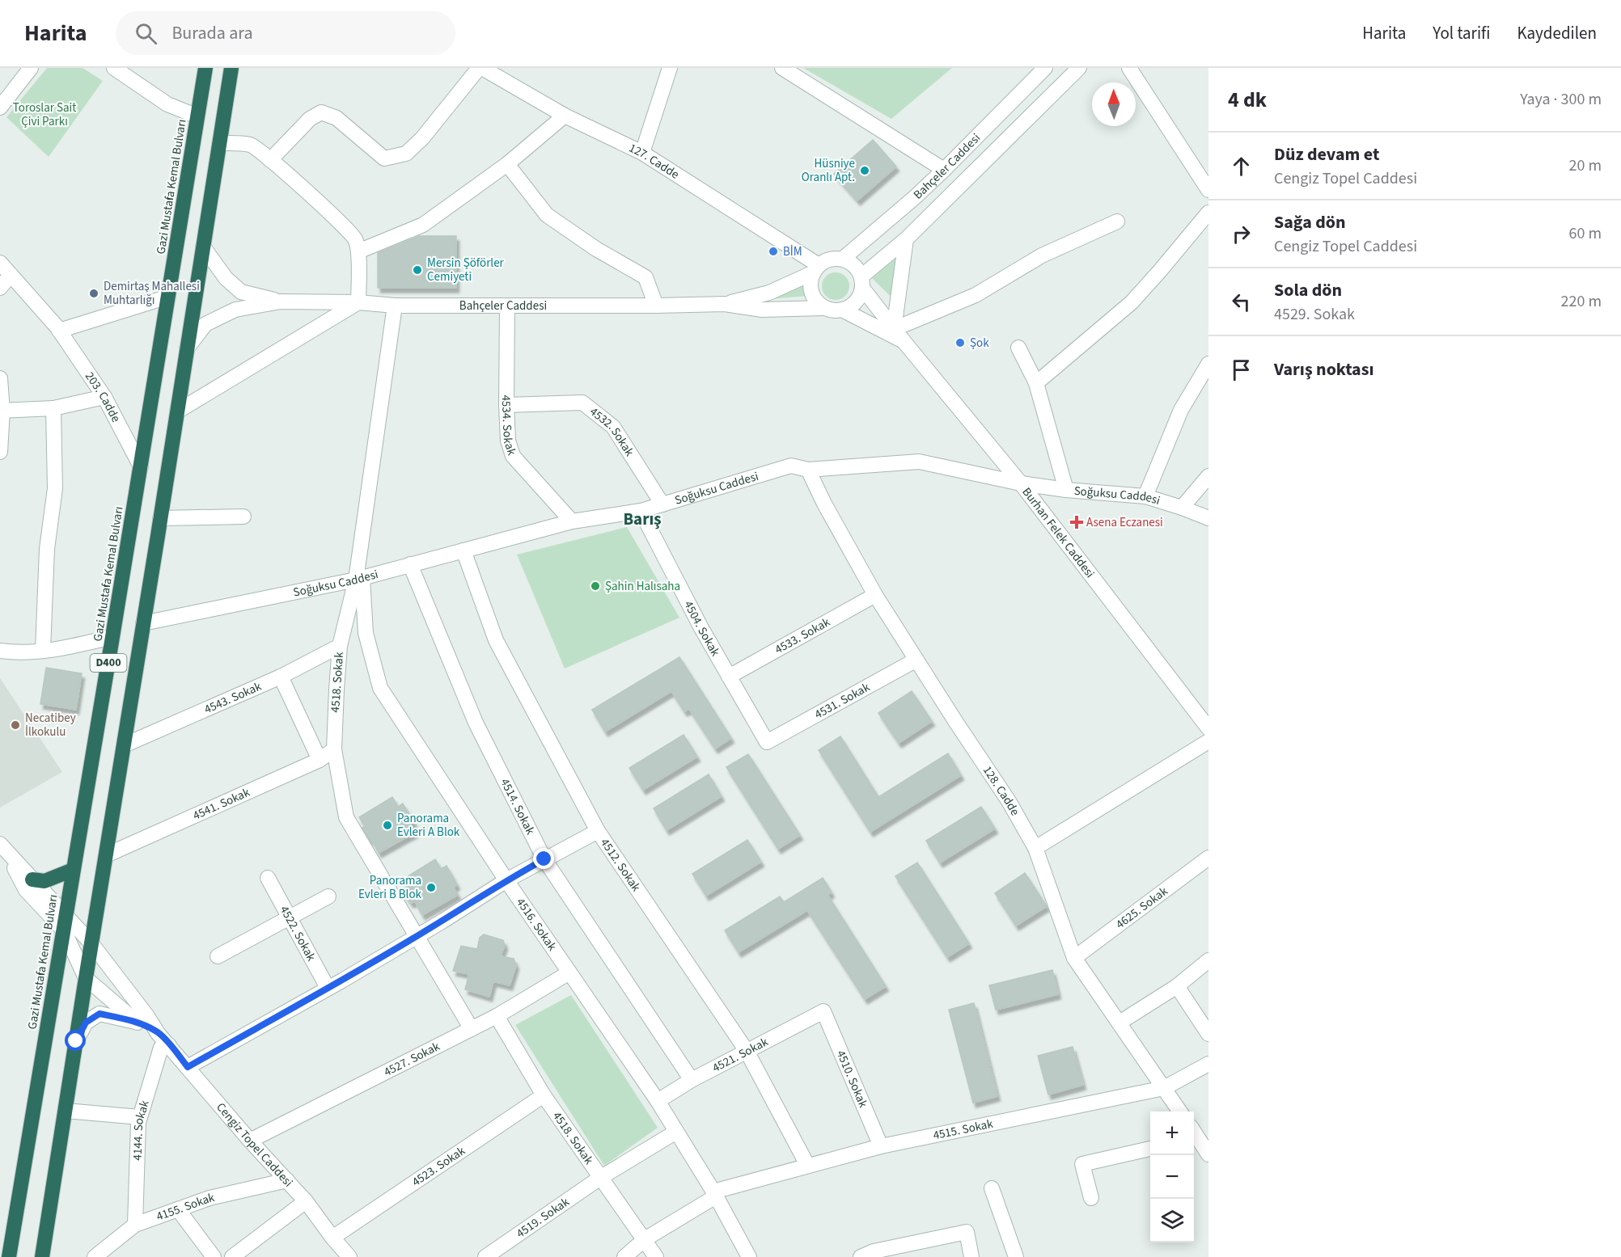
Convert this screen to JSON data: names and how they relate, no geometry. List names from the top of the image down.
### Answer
{
  "streets": {
    "highway": ["Gazi Mustafa Kemal Bulvarı", "D400"],
    "street": [
      "127. Cadde",
      "Bahçeler Caddesi",
      "203. Cadde",
      "4534. Sokak",
      "4532. Sokak",
      "Soğuksu Caddesi",
      "Burhan Felek Caddesi",
      "4504. Sokak",
      "4533. Sokak",
      "4518. Sokak",
      "4543. Sokak",
      "4531. Sokak",
      "128. Cadde",
      "4541. Sokak",
      "4514. Sokak",
      "4512. Sokak",
      "4625. Sokak",
      "4516. Sokak",
      "4522. Sokak",
      "4521. Sokak",
      "4527. Sokak",
      "4510. Sokak",
      "4515. Sokak",
      "4144. Sokak",
      "Cengiz Topel Caddesi",
      "4523. Sokak",
      "4155. Sokak",
      "4519. Sokak"
    ]
  },
  "crossings": [
    ["127. Cadde", "Bahçeler Caddesi"],
    ["127. Cadde", "Burhan Felek Caddesi"],
    ["Bahçeler Caddesi", "4534. Sokak"],
    ["Bahçeler Caddesi", "Burhan Felek Caddesi"],
    ["Bahçeler Caddesi", "4518. Sokak"],
    ["Gazi Mustafa Kemal Bulvarı", "203. Cadde"],
    ["Gazi Mustafa Kemal Bulvarı", "Cengiz Topel Caddesi"],
    ["4534. Sokak", "4532. Sokak"],
    ["4534. Sokak", "Soğuksu Caddesi"],
    ["4532. Sokak", "Soğuksu Caddesi"],
    ["Soğuksu Caddesi", "Burhan Felek Caddesi"],
    ["Soğuksu Caddesi", "4504. Sokak"],
    ["Soğuksu Caddesi", "D400"],
    ["Soğuksu Caddesi", "4518. Sokak"],
    ["Soğuksu Caddesi", "128. Cadde"],
    ["Soğuksu Caddesi", "4514. Sokak"],
    ["Soğuksu Caddesi", "4512. Sokak"],
    ["Soğuksu Caddesi", "4516. Sokak"],
    ["4504. Sokak", "4533. Sokak"],
    ["4504. Sokak", "4531. Sokak"],
    ["4533. Sokak", "128. Cadde"],
    ["D400", "4543. Sokak"],
    ["D400", "4541. Sokak"],
    ["D400", "Cengiz Topel Caddesi"],
    ["4518. Sokak", "4543. Sokak"],
    ["4518. Sokak", "4541. Sokak"],
    ["4518. Sokak", "4516. Sokak"],
    ["4518. Sokak", "4527. Sokak"],
    ["4518. Sokak", "4515. Sokak"],
    ["4518. Sokak", "4523. Sokak"],
    ["4518. Sokak", "4519. Sokak"],
    ["4531. Sokak", "128. Cadde"],
    ["128. Cadde", "4625. Sokak"],
    ["128. Cadde", "4515. Sokak"],
    ["4514. Sokak", "4521. Sokak"],
    ["4512. Sokak", "4521. Sokak"],
    ["4512. Sokak", "4515. Sokak"],
    ["4516. Sokak", "4521. Sokak"],
    ["4516. Sokak", "4527. Sokak"],
    ["4516. Sokak", "4515. Sokak"],
    ["4516. Sokak", "4519. Sokak"],
    ["4521. Sokak", "4510. Sokak"],
    ["4527. Sokak", "Cengiz Topel Caddesi"],
    ["4510. Sokak", "4515. Sokak"],
    ["4144. Sokak", "Cengiz Topel Caddesi"],
    ["4144. Sokak", "4155. Sokak"],
    ["Cengiz Topel Caddesi", "4523. Sokak"],
    ["Cengiz Topel Caddesi", "4155. Sokak"]
  ],
  "districts": ["Barış"],
  "parks": ["Toroslar Sait Çivi Parkı"],
  "places": {
    "other": [
      "Hüsniye Oranlı Apt.",
      "BİM",
      "Mersin Şöförler Cemiyeti",
      "Demirtaş Mahallesi Muhtarlığı",
      "Şok",
      "Şahin Halısaha",
      "Necatibey İlkokulu",
      "Panorama Evleri A Blok",
      "Panorama Evleri B Blok"
    ],
    "health": ["Asena Eczanesi"]
  },
  "north": "top",
  "page": {
    "header": "Harita",
    "search": "Burada ara",
    "nav": ["Harita", "Yol tarifi", "Kaydedilen"],
    "heading": ["4 dk", "Yaya · 300 m"],
    "list": [
      ["Düz devam et", "Cengiz Topel Caddesi", "20 m"],
      ["Sağa dön", "Cengiz Topel Caddesi", "60 m"],
      ["Sola dön", "4529. Sokak", "220 m"],
      "Varış noktası"
    ],
    "map_buttons": ["+", "−"]
  }
}
